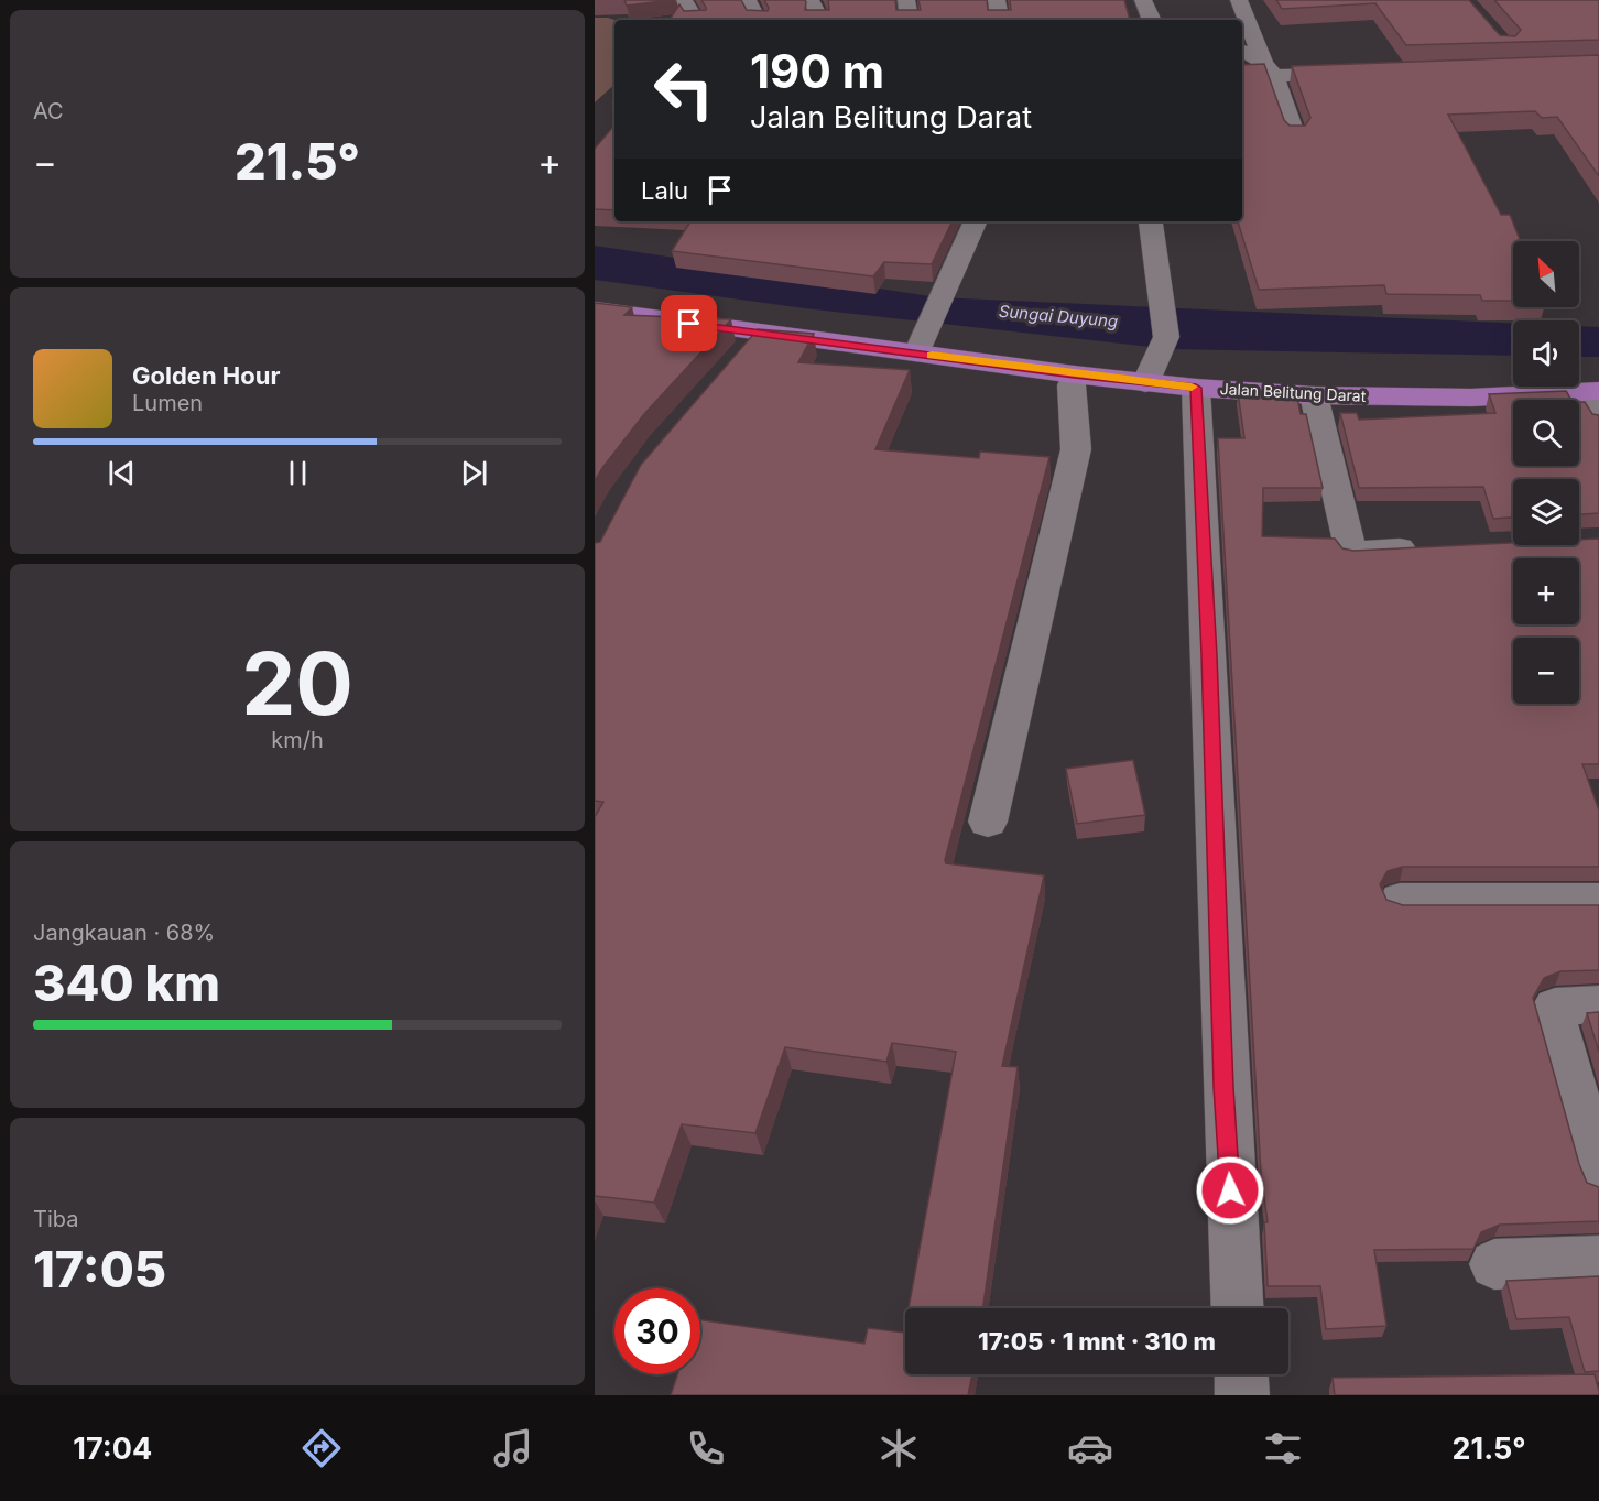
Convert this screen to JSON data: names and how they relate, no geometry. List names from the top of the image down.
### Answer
{
  "streets": {
    "main road": ["Jalan Belitung Darat"]
  },
  "water": ["Sungai Duyung"],
  "north": "top left",
  "page": {
    "tile": [
      "AC",
      ["20", "km/h"],
      ["Jangkauan · 68%", "340 km"],
      ["Tiba", "17:05"]
    ],
    "turn": ["190 m", "Jalan Belitung Darat"],
    "heat": ["−", "21.5°", "+"],
    "then": "Lalu",
    "map_buttons": ["+", "−"],
    "song": ["Golden Hour", "Lumen"],
    "limit": "30",
    "trip": "17:05 · 1 mnt · 310 m",
    "tabs": ["17:04", "21.5°"]
  }
}
